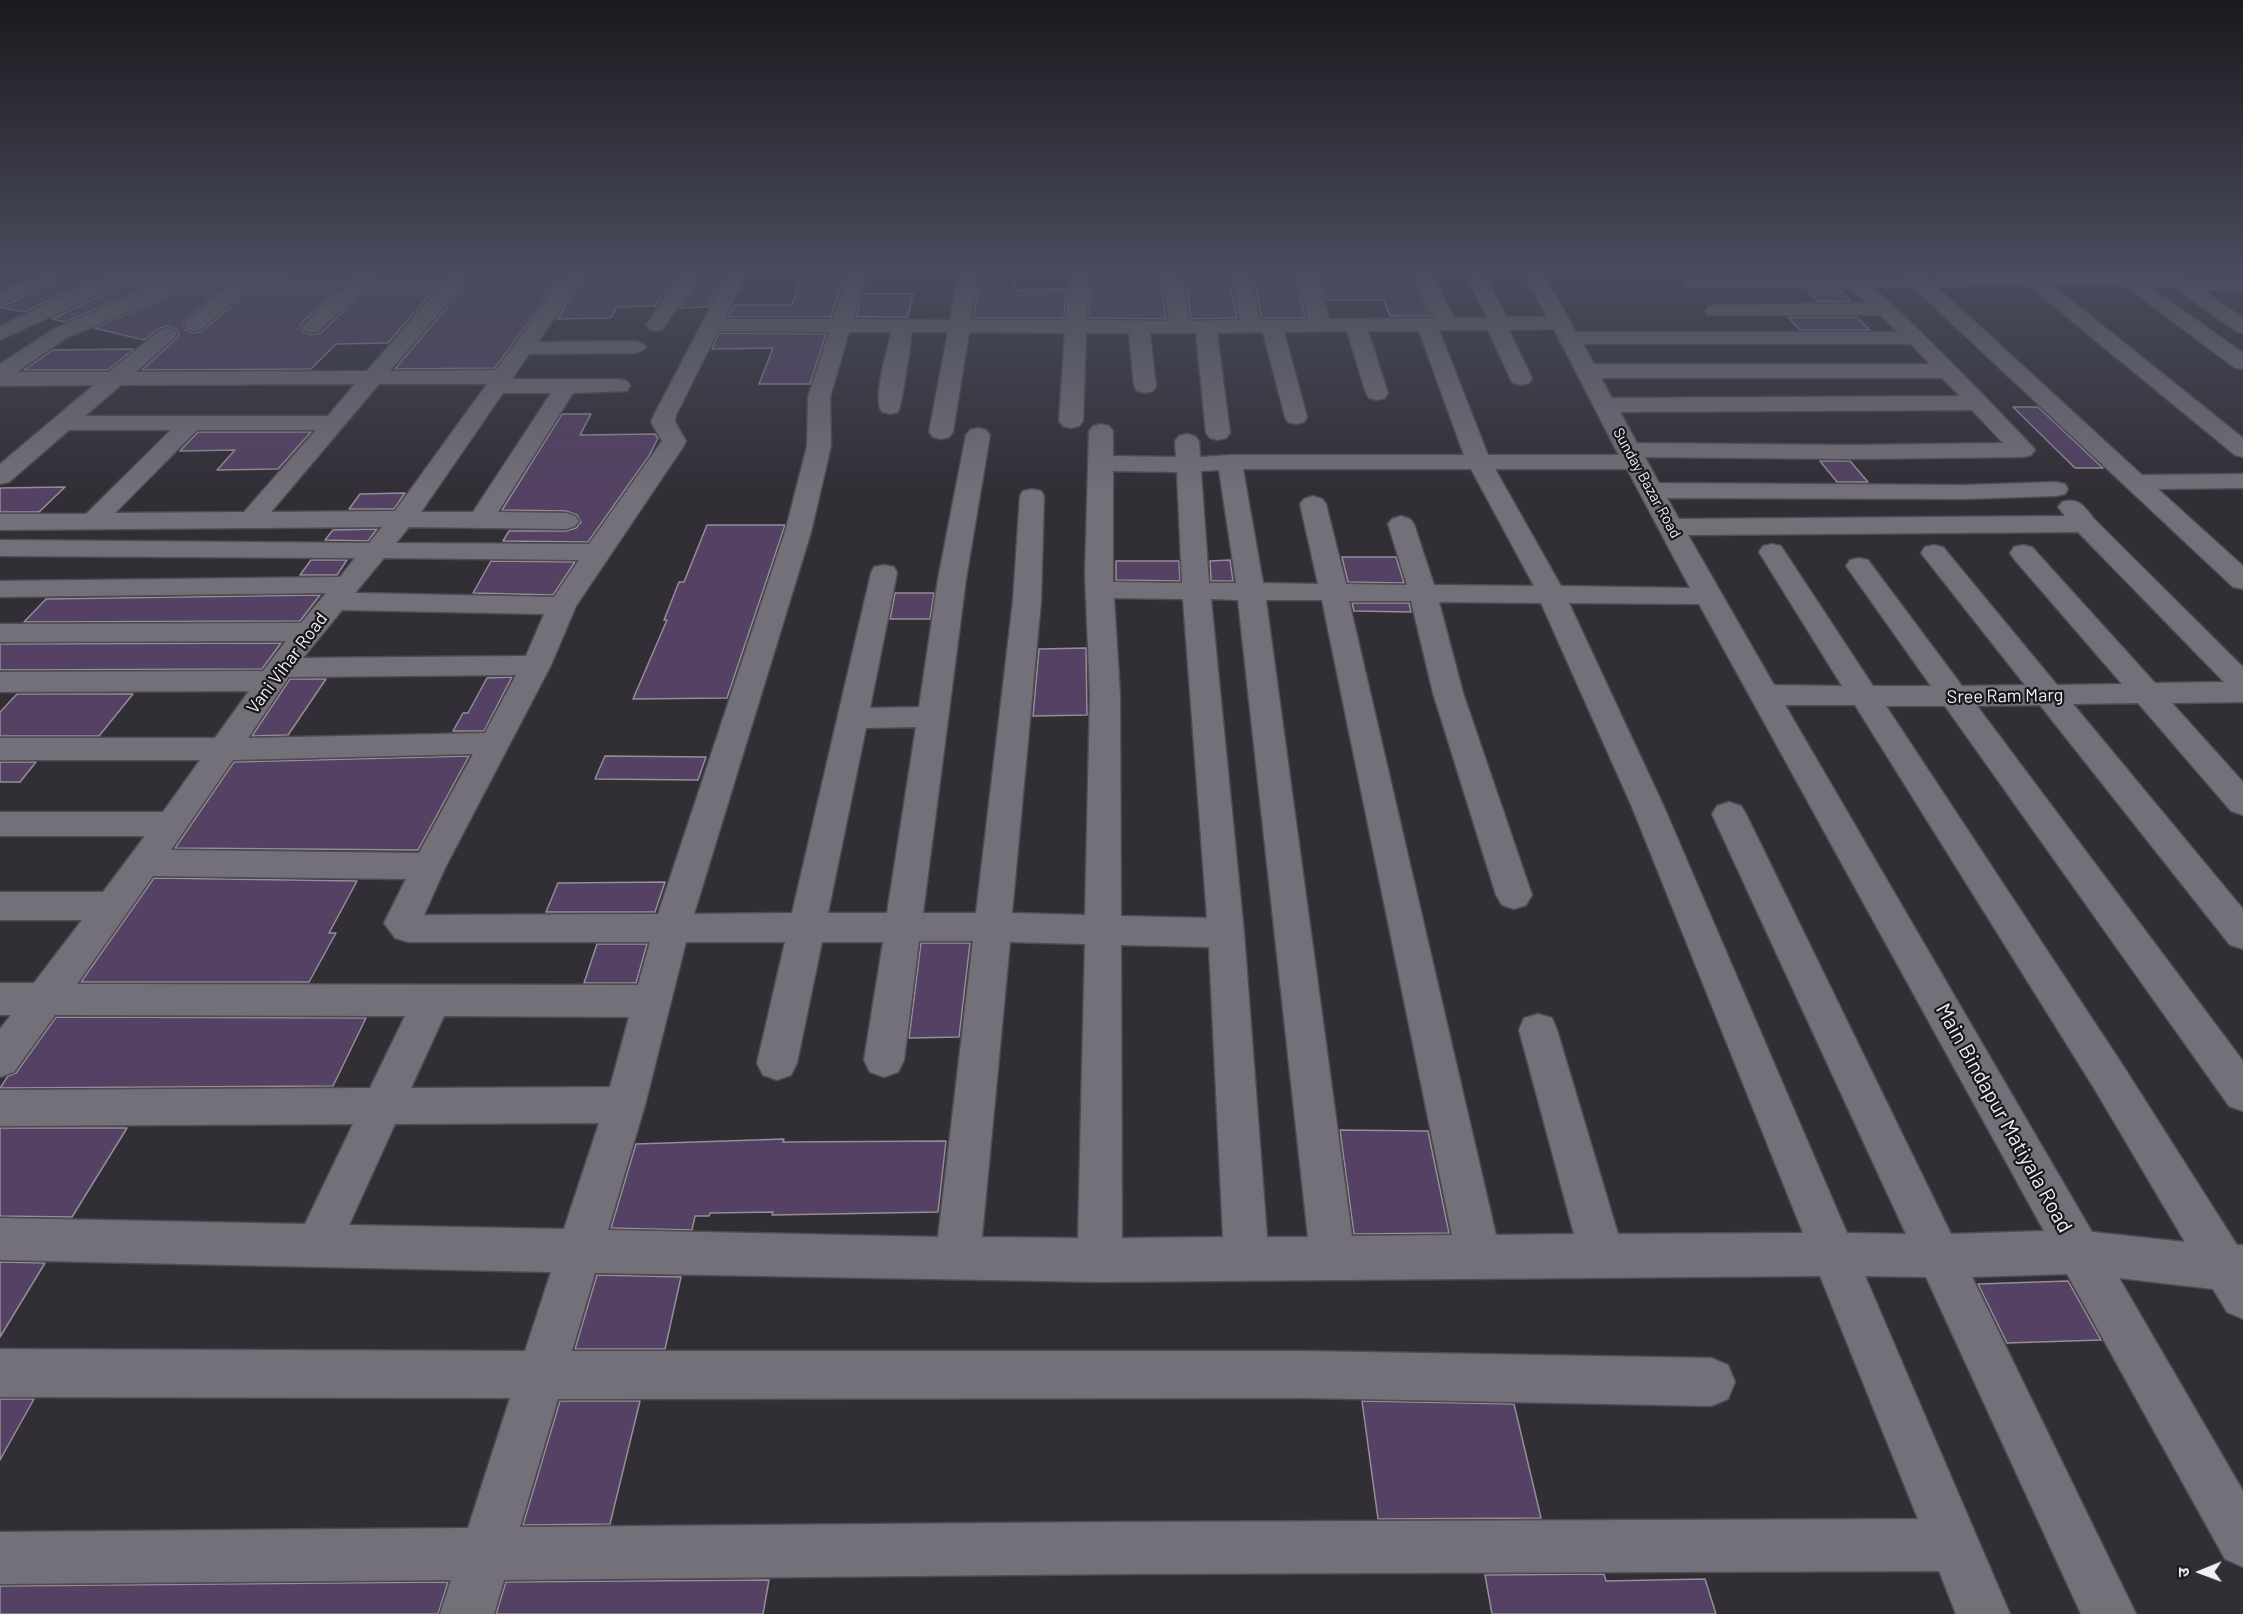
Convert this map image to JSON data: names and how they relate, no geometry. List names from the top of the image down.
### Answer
{
  "streets": {
    "street": [
      "Sunday Bazar Road",
      "Vani Vihar Road",
      "Sree Ram Marg",
      "Main Bindapur Matiyala Road"
    ]
  },
  "crossings": [
    ["Sunday Bazar Road", "Sree Ram Marg"],
    ["Sunday Bazar Road", "Main Bindapur Matiyala Road"],
    ["Sree Ram Marg", "Main Bindapur Matiyala Road"]
  ],
  "north": "left"
}
